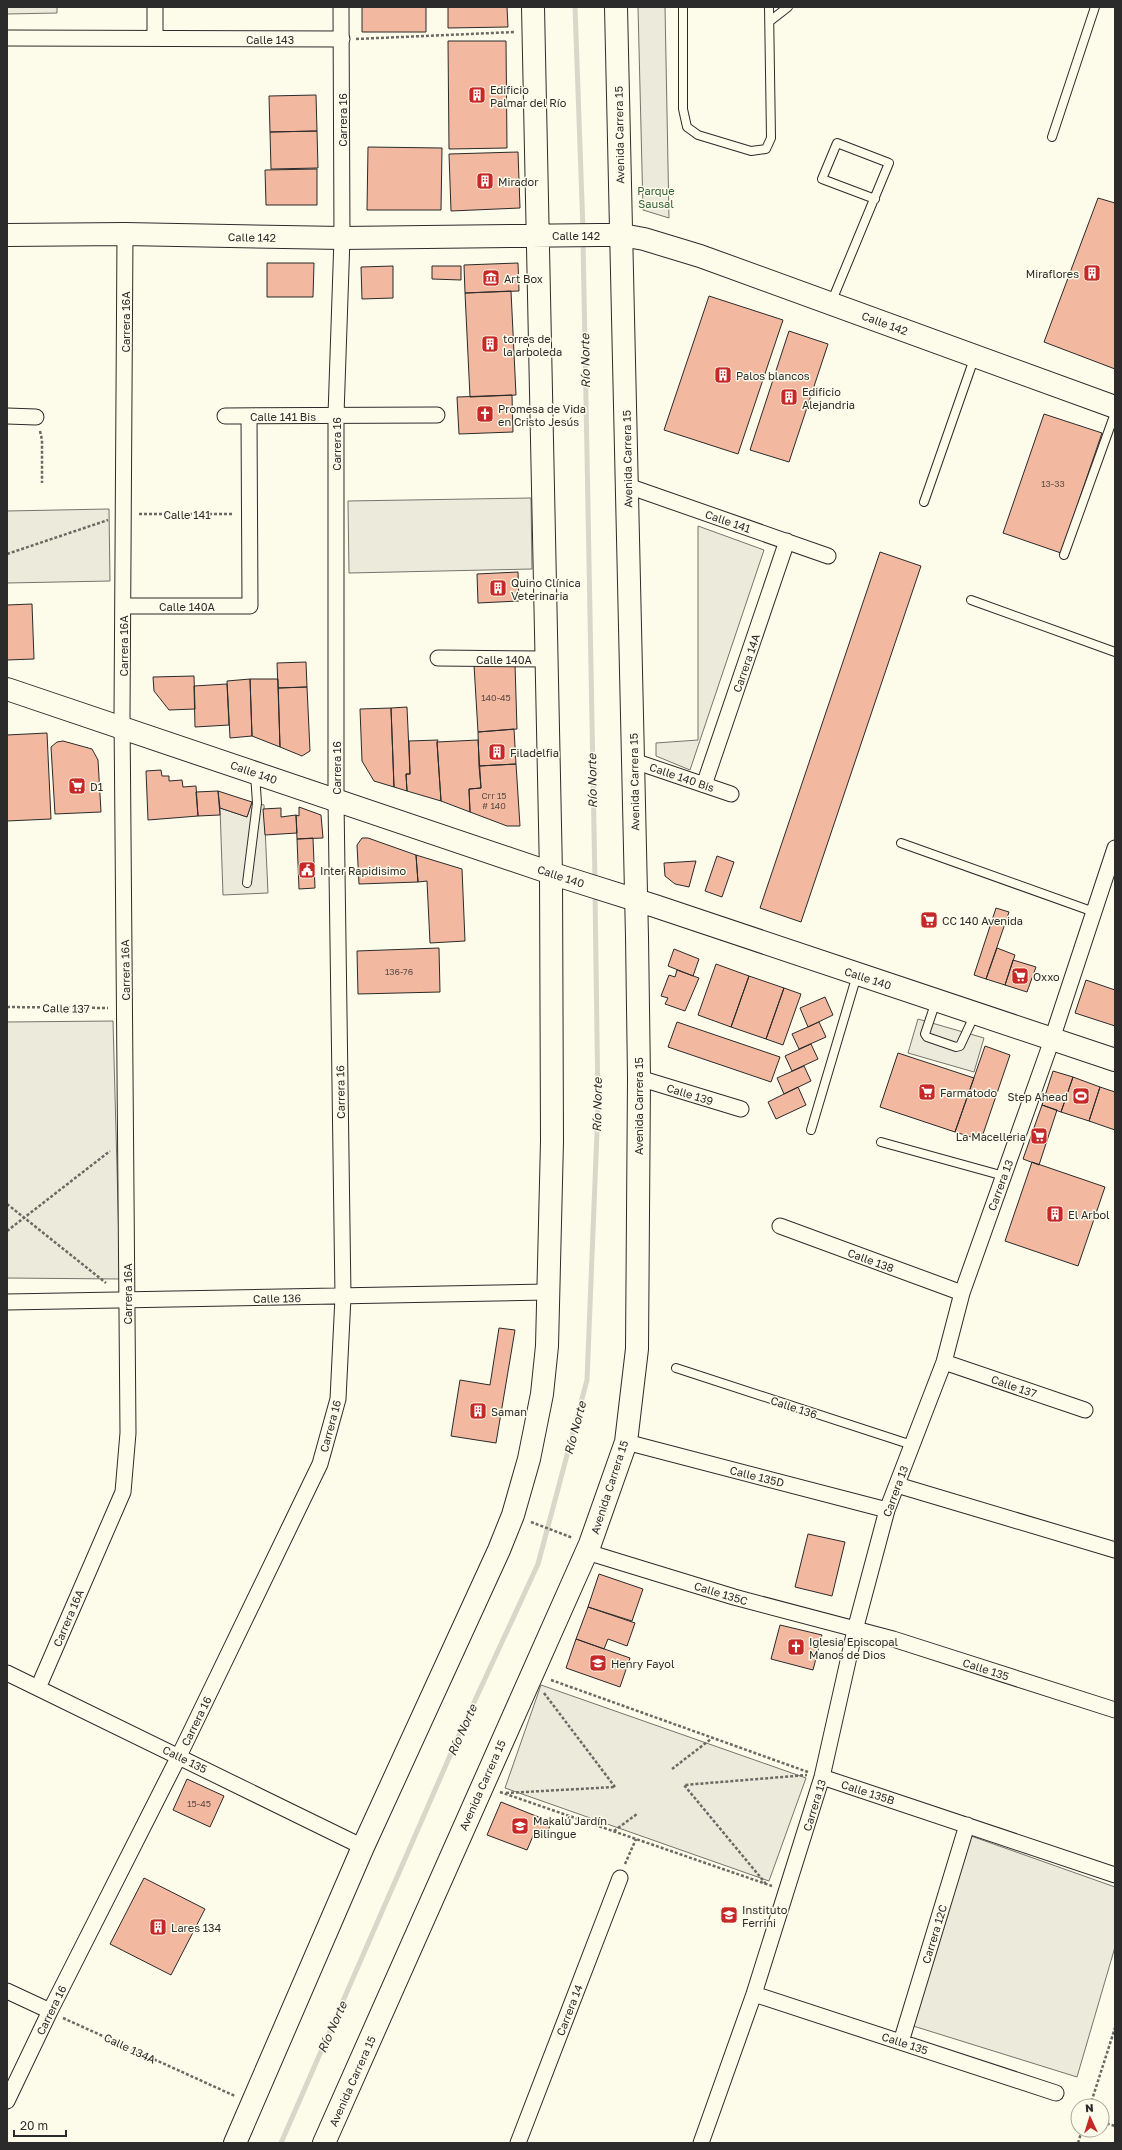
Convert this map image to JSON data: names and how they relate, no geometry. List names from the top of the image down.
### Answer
{
  "streets": {
    "main road": ["Avenida Carrera 15", "Calle 142", "Calle 140"],
    "street": [
      "Calle 143",
      "Carrera 16",
      "Carrera 16A",
      "Calle 141 Bis",
      "Calle 141",
      "Calle 140A",
      "Carrera 14A",
      "Calle 140 Bis",
      "Calle 137",
      "Calle 139",
      "Carrera 13",
      "Calle 138",
      "Calle 136",
      "Calle 135D",
      "Calle 135C",
      "Calle 135",
      "Calle 135B",
      "Carrera 12C",
      "Carrera 14"
    ],
    "path": ["Calle 134A"]
  },
  "crossings": [
    ["Calle 143", "Carrera 16"],
    ["Carrera 16", "Calle 142"],
    ["Carrera 16", "Calle 141 Bis"],
    ["Carrera 16", "Calle 140"],
    ["Carrera 16", "Calle 136"],
    ["Carrera 16", "Calle 135"],
    ["Carrera 16", "Calle 134A"],
    ["Avenida Carrera 15", "Calle 142"],
    ["Avenida Carrera 15", "Calle 141"],
    ["Avenida Carrera 15", "Calle 140"],
    ["Avenida Carrera 15", "Calle 140 Bis"],
    ["Avenida Carrera 15", "Calle 139"],
    ["Avenida Carrera 15", "Calle 135D"],
    ["Avenida Carrera 15", "Calle 135C"],
    ["Calle 142", "Carrera 16A"],
    ["Carrera 16A", "Calle 141"],
    ["Carrera 16A", "Calle 140A"],
    ["Carrera 16A", "Calle 140"],
    ["Carrera 16A", "Calle 137"],
    ["Carrera 16A", "Calle 136"],
    ["Carrera 16A", "Calle 135"],
    ["Calle 141", "Calle 140A"],
    ["Calle 141", "Carrera 14A"],
    ["Carrera 14A", "Calle 140 Bis"],
    ["Calle 140", "Carrera 13"],
    ["Calle 137", "Carrera 13"],
    ["Carrera 13", "Calle 138"],
    ["Carrera 13", "Calle 136"],
    ["Carrera 13", "Calle 135D"],
    ["Carrera 13", "Calle 135C"],
    ["Carrera 13", "Calle 135"],
    ["Carrera 13", "Calle 135B"],
    ["Calle 135C", "Calle 135"],
    ["Calle 135", "Carrera 12C"],
    ["Calle 135B", "Carrera 12C"]
  ],
  "water": ["Río Norte"],
  "parks": ["Parque Sausal"],
  "places": {
    "building": [
      "Edificio Palmar del Río",
      "Mirador",
      "Miraflores",
      "torres de la arboleda",
      "Palos blancos",
      "Edificio Alejandria",
      "Quino Clínica Veterinaria",
      "Filadelfia",
      "El Arbol",
      "Saman",
      "Lares 134"
    ],
    "museum": ["Art Box"],
    "church": ["Promesa de Vida en Cristo Jesús", "Iglesia Episcopal Manos de Dios"],
    "supermarket": [
      "D1",
      "CC 140 Avenida",
      "Oxxo",
      "Farmatodo",
      "La Macelleria"
    ],
    "public building": ["Inter Rapidisimo"],
    "sports": ["Step Ahead"],
    "school or university": ["Henry Fayol", "Makalú Jardín Bilingue", "Instituto Ferrini"]
  },
  "house_numbers": [
    "13-33",
    "140-45",
    "Crr 15 # 140",
    "136-76",
    "15-45"
  ],
  "scale_bar": "20 m",
  "north": "top"
}
